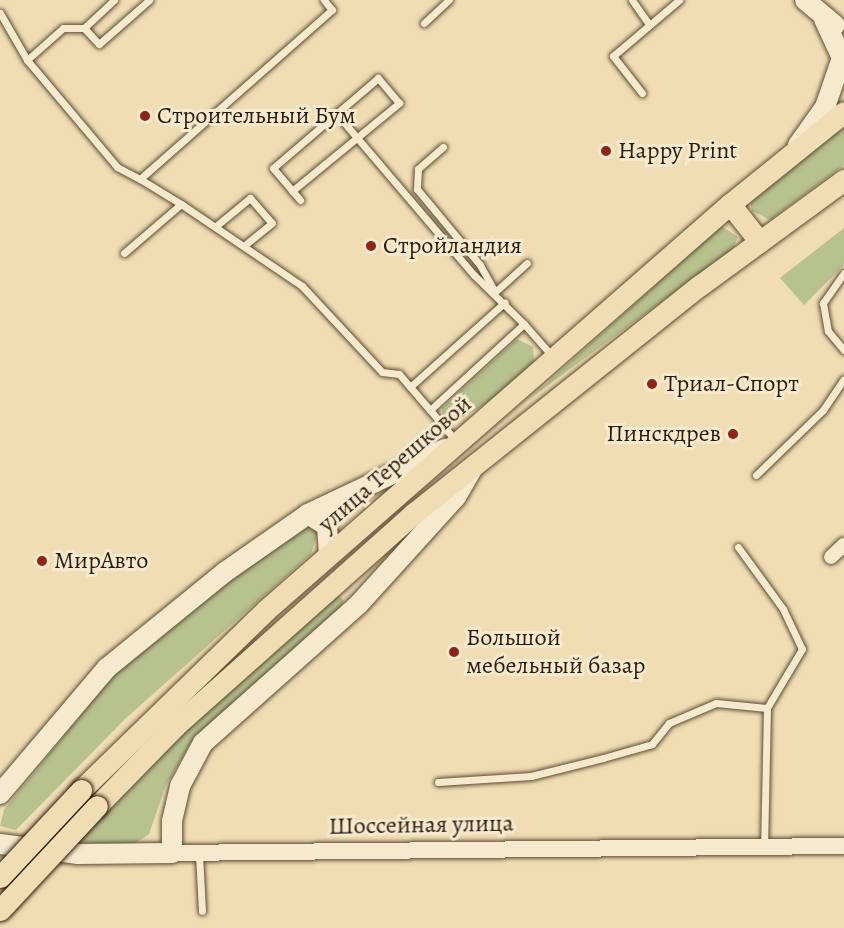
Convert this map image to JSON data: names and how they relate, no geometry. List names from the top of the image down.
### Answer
{
  "streets": {
    "main road": ["улица Терешковой", "Шоссейная улица"]
  },
  "places": [
    "Строительный Бум",
    "Happy Print",
    "Стройландия",
    "Триал-Спорт",
    "Пинскдрев",
    "МирАвто",
    "Большой мебельный базар"
  ]
}
